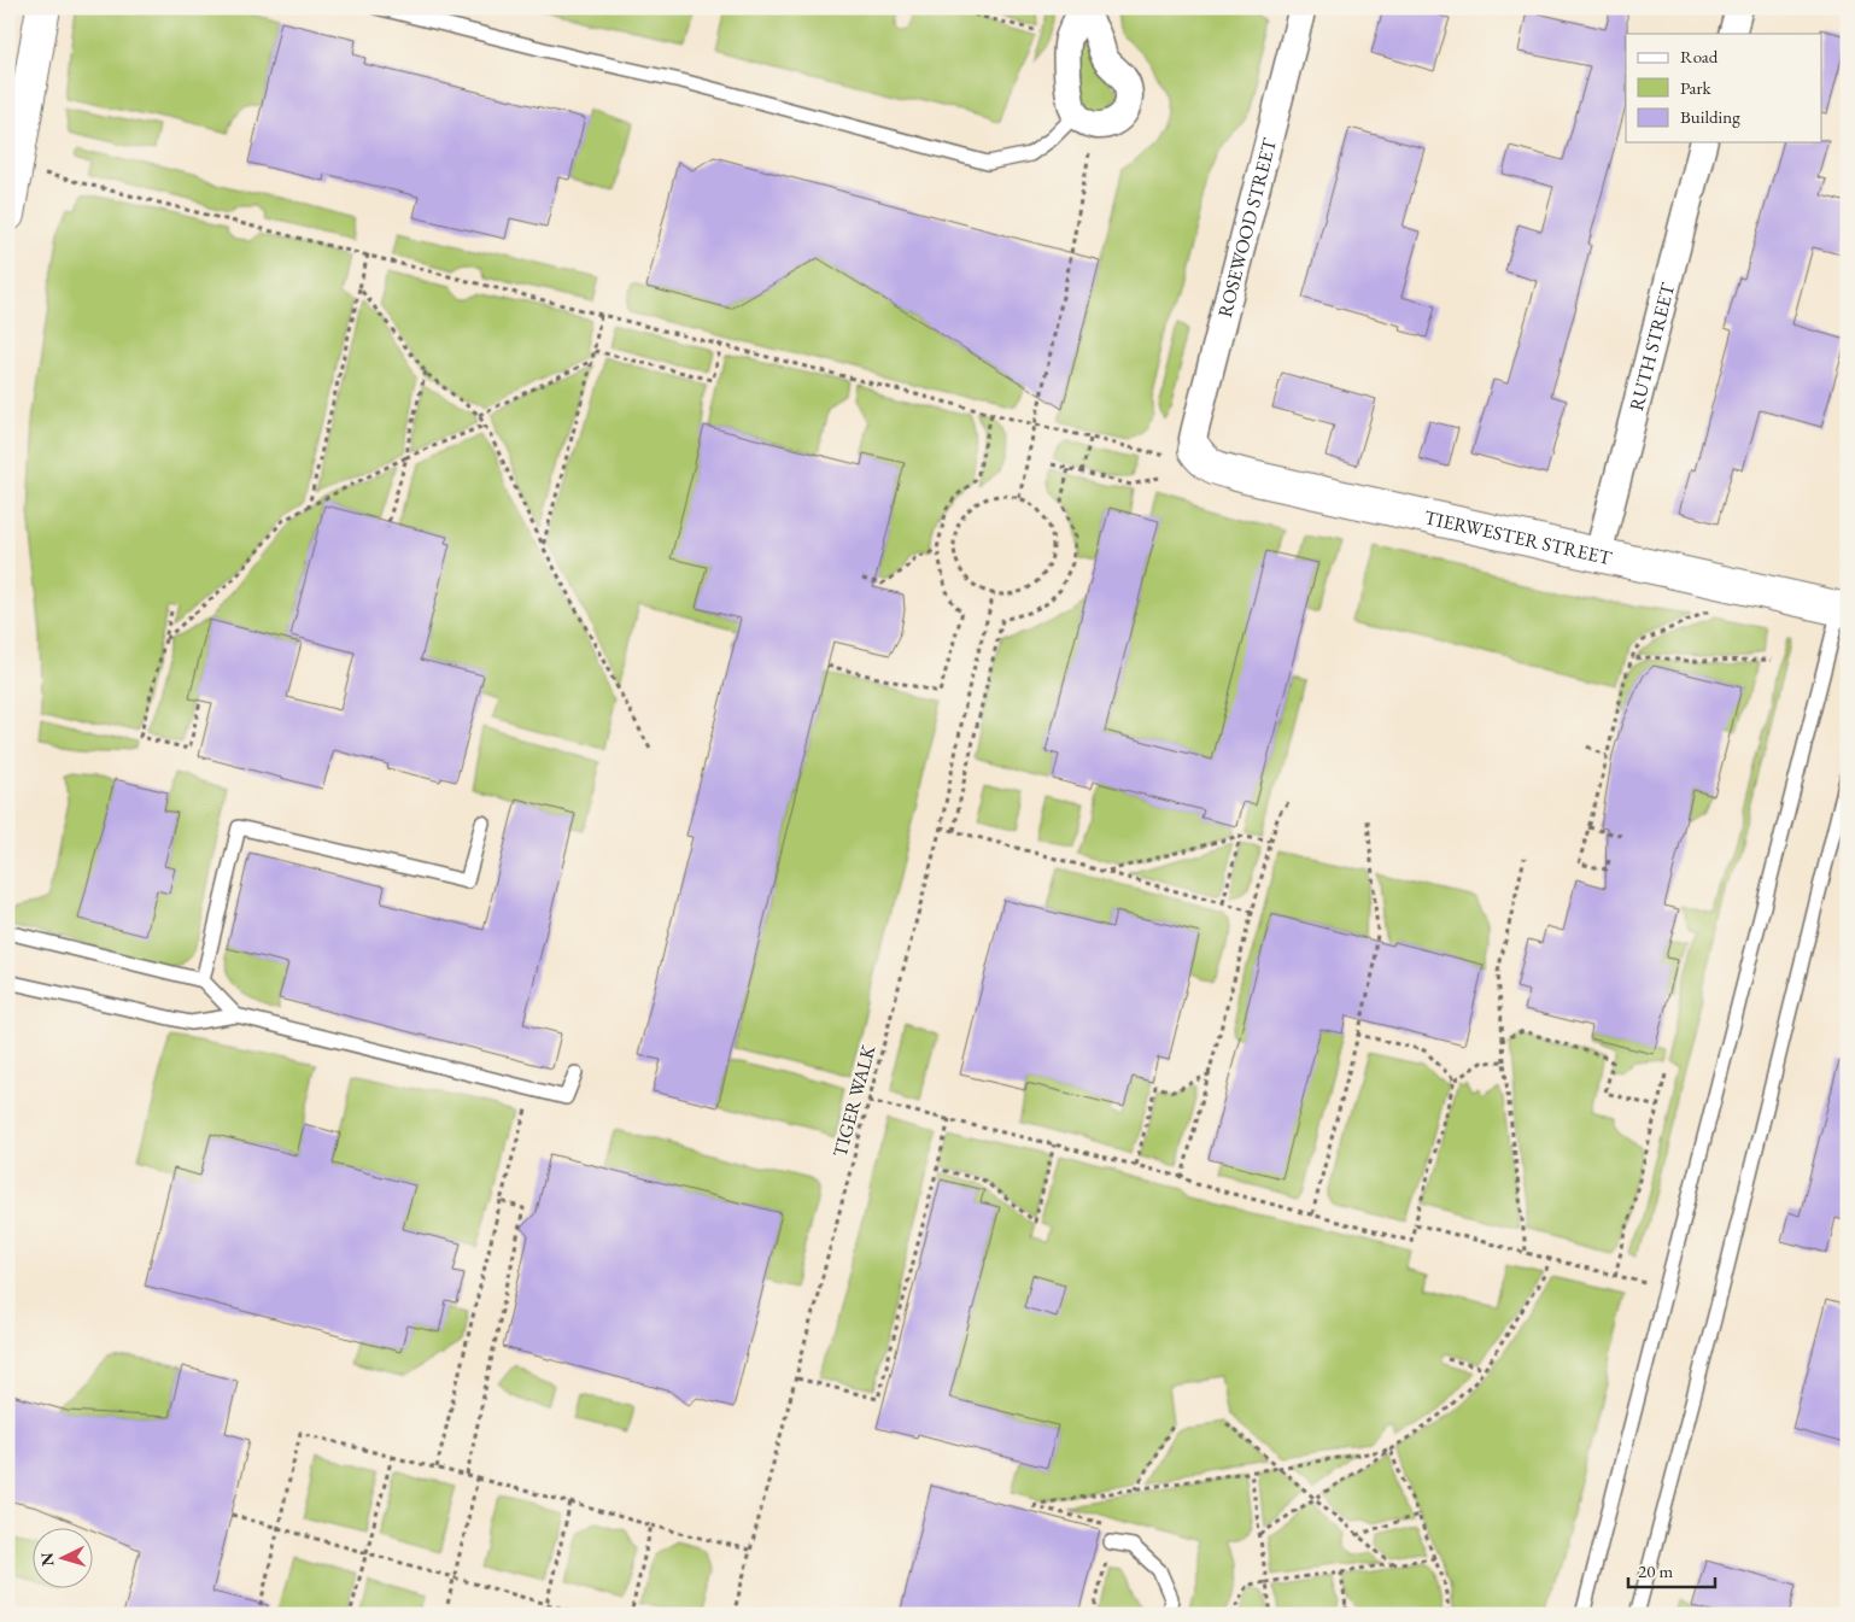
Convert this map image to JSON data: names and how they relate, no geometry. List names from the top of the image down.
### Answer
{
  "streets": {
    "street": ["ROSEWOOD STREET", "RUTH STREET", "TIERWESTER STREET"],
    "path": ["TIGER WALK"]
  },
  "crossings": [
    ["ROSEWOOD STREET", "TIERWESTER STREET"],
    ["RUTH STREET", "TIERWESTER STREET"]
  ],
  "legend": ["Road", "Park", "Building"],
  "scale_bar": "20 m",
  "north": "left"
}
